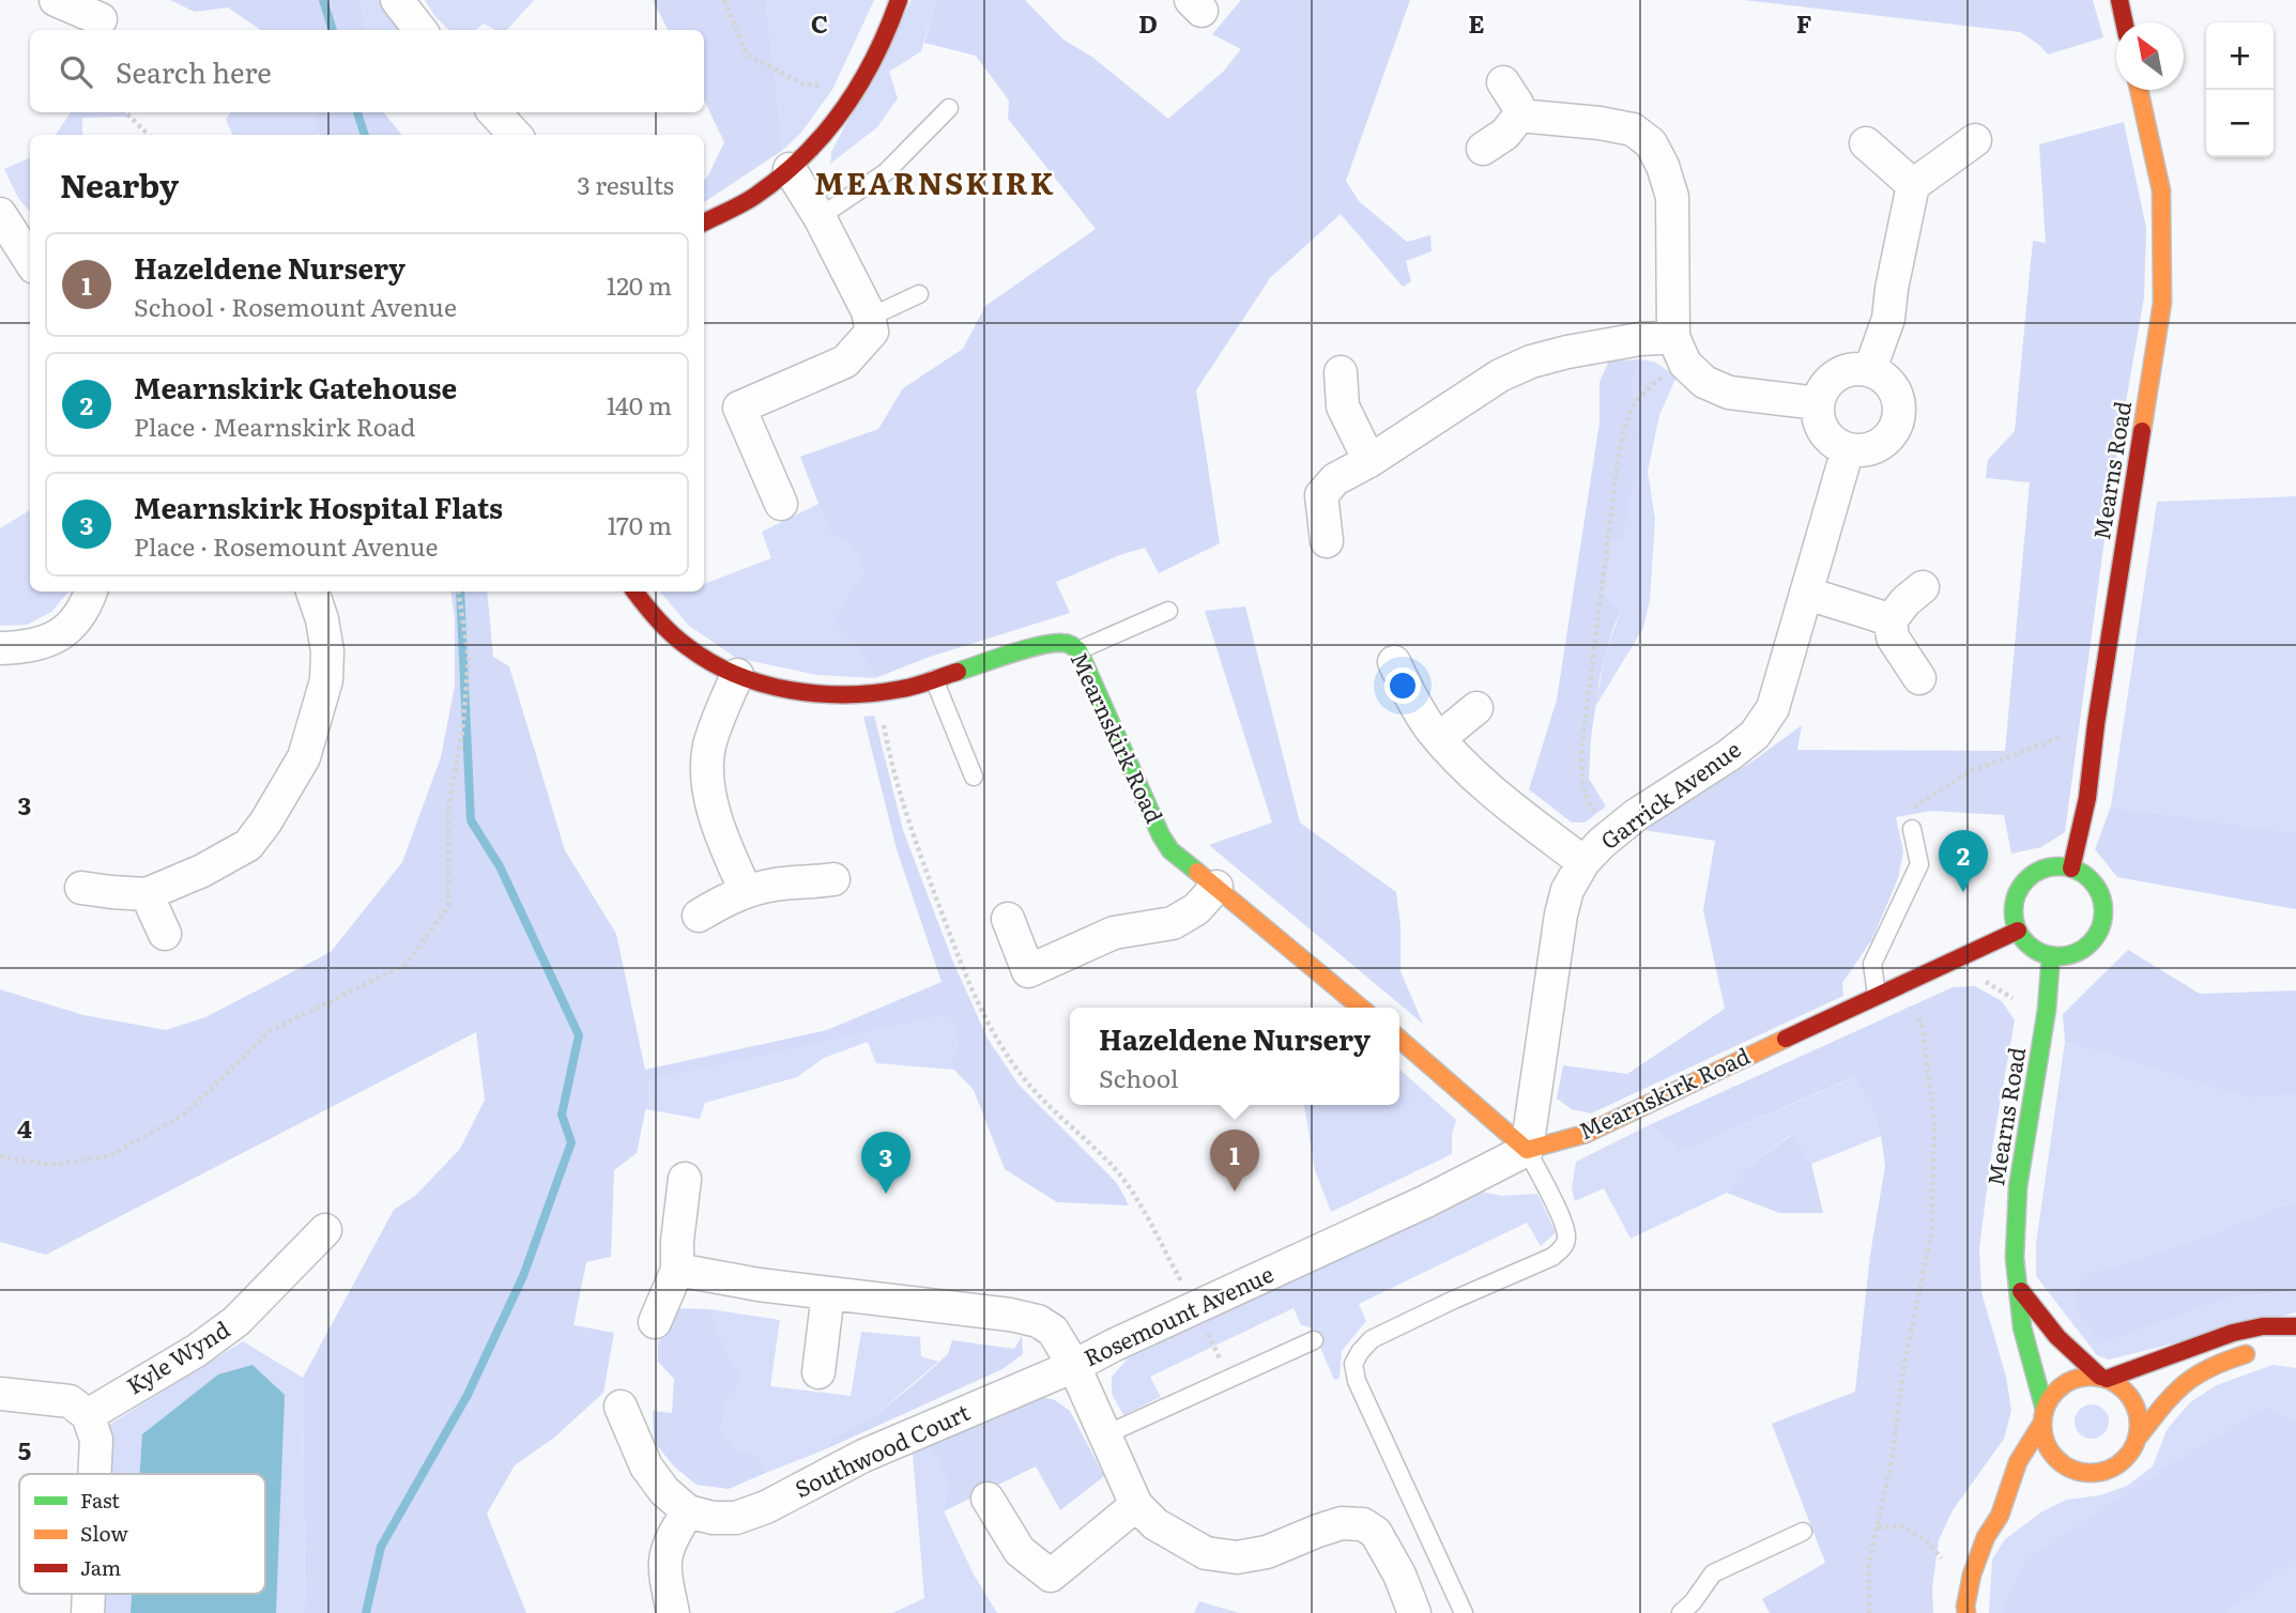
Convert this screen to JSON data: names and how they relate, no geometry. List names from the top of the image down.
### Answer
{
  "streets": {
    "main road": ["Mearns Road", "Mearnskirk Road"],
    "street": [
      "Garrick Avenue",
      "Rosemount Avenue",
      "Kyle Wynd",
      "Southwood Court"
    ]
  },
  "crossings": [
    ["Mearns Road", "Mearnskirk Road"],
    ["Mearnskirk Road", "Garrick Avenue"],
    ["Mearnskirk Road", "Rosemount Avenue"],
    ["Garrick Avenue", "Rosemount Avenue"],
    ["Rosemount Avenue", "Southwood Court"]
  ],
  "districts": ["MEARNSKIRK"],
  "legend": ["Fast", "Slow", "Jam"],
  "north": "top left",
  "page": {
    "map_buttons": ["+", "−"],
    "search": "Search here",
    "heading": ["Nearby", "3 results"],
    "list": [
      {
        "mark": "1",
        "name": "Hazeldene Nursery",
        "note": "School · Rosemount Avenue",
        "value": "120 m"
      },
      {
        "mark": "2",
        "name": "Mearnskirk Gatehouse",
        "note": "Place · Mearnskirk Road",
        "value": "140 m"
      },
      {
        "mark": "3",
        "name": "Mearnskirk Hospital Flats",
        "note": "Place · Rosemount Avenue",
        "value": "170 m"
      }
    ],
    "pins": ["2", "1", "3"],
    "popup": ["Hazeldene Nursery", "School"]
  },
  "grid": {
    "columns": [
      "C",
      "D",
      "E",
      "F"
    ],
    "rows": ["3", "4", "5"]
  }
}
